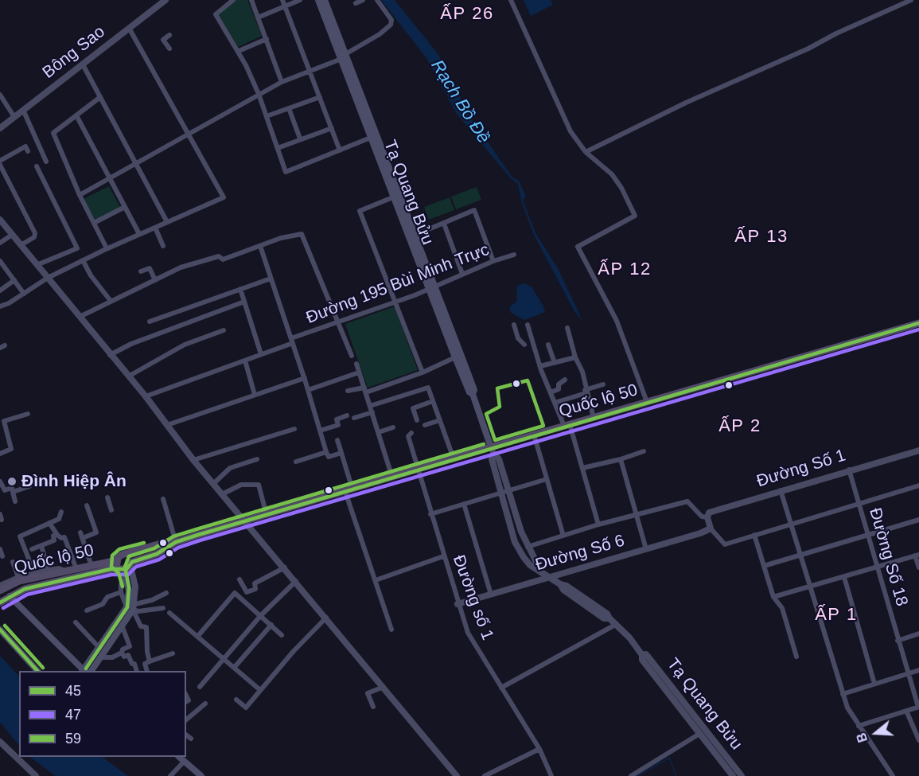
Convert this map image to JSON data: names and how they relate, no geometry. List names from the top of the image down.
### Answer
{
  "streets": {
    "main road": ["Tạ Quang Bửu", "Quốc lộ 50"],
    "street": [
      "Bông Sao",
      "Đường 195 Bùi Minh Trực",
      "Đường Số 1",
      "Đường Số 6",
      "Đường Số 18",
      "Đường số 1"
    ]
  },
  "crossings": [
    ["Tạ Quang Bửu", "Đường 195 Bùi Minh Trực"],
    ["Tạ Quang Bửu", "Quốc lộ 50"],
    ["Tạ Quang Bửu", "Đường Số 6"],
    ["Quốc lộ 50", "Đường số 1"],
    ["Đường Số 1", "Đường Số 18"],
    ["Đường Số 6", "Đường số 1"]
  ],
  "districts": [
    "ẤP 26",
    "ẤP 13",
    "ẤP 12",
    "ẤP 2",
    "ẤP 1"
  ],
  "water": ["Rạch Bồ Đề"],
  "places": ["Đình Hiệp Ân"],
  "lines": ["transit line 45", "transit line 47", "transit line 59"],
  "legend": ["45", "47", "59"],
  "north": "left"
}
